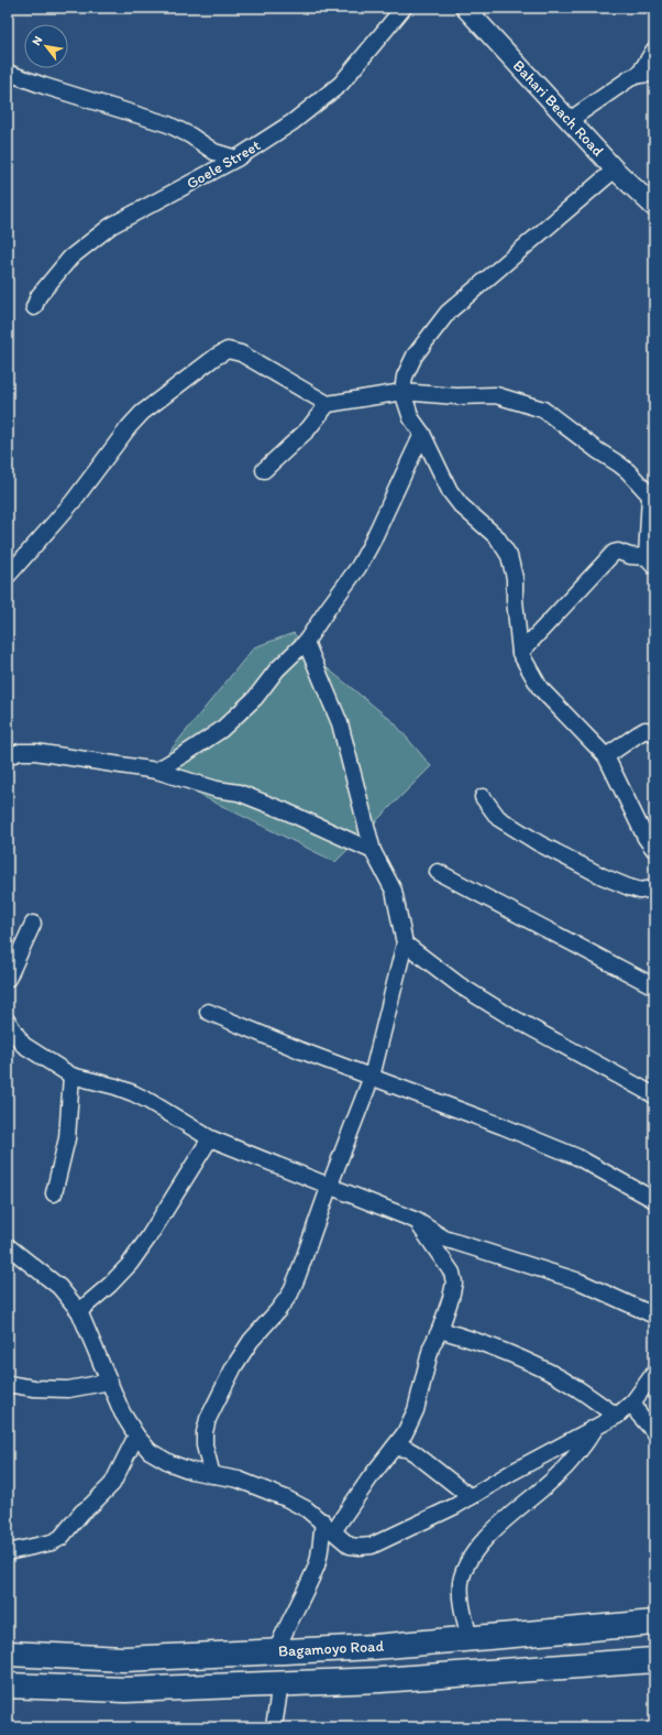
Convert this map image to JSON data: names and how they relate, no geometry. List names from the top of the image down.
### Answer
{
  "streets": {
    "highway": ["Bagamoyo Road"],
    "street": ["Bahari Beach Road", "Goele Street"]
  },
  "north": "top left"
}
